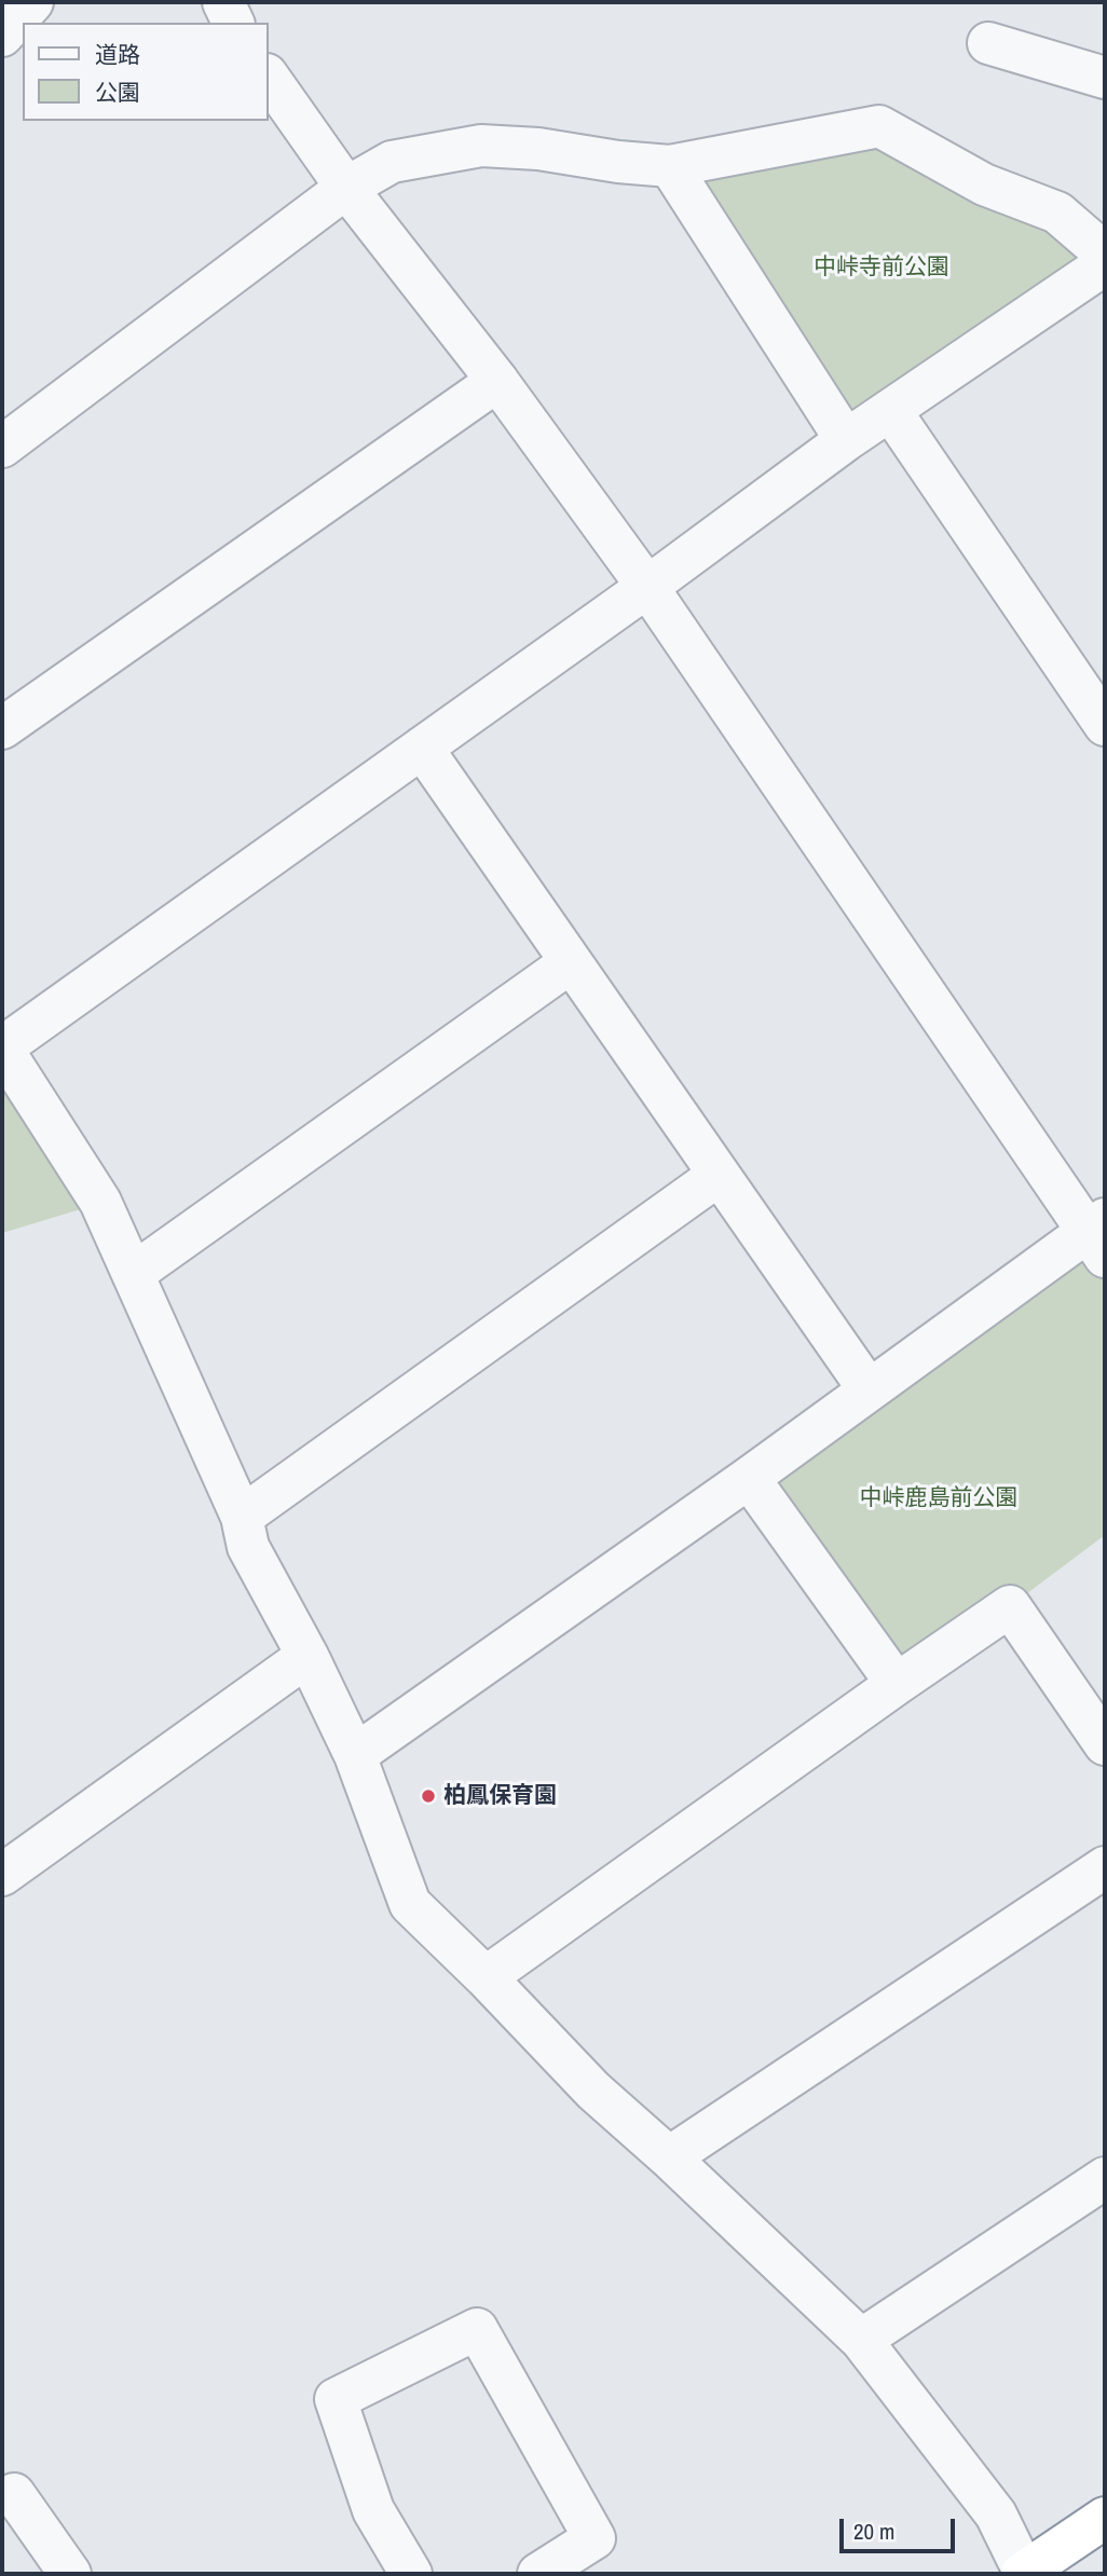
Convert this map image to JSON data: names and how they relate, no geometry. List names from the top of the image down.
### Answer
{
  "parks": ["中峠寺前公園", "中峠鹿島前公園"],
  "places": ["柏鳳保育園"],
  "legend": ["道路", "公園"],
  "scale_bar": "20 m"
}
